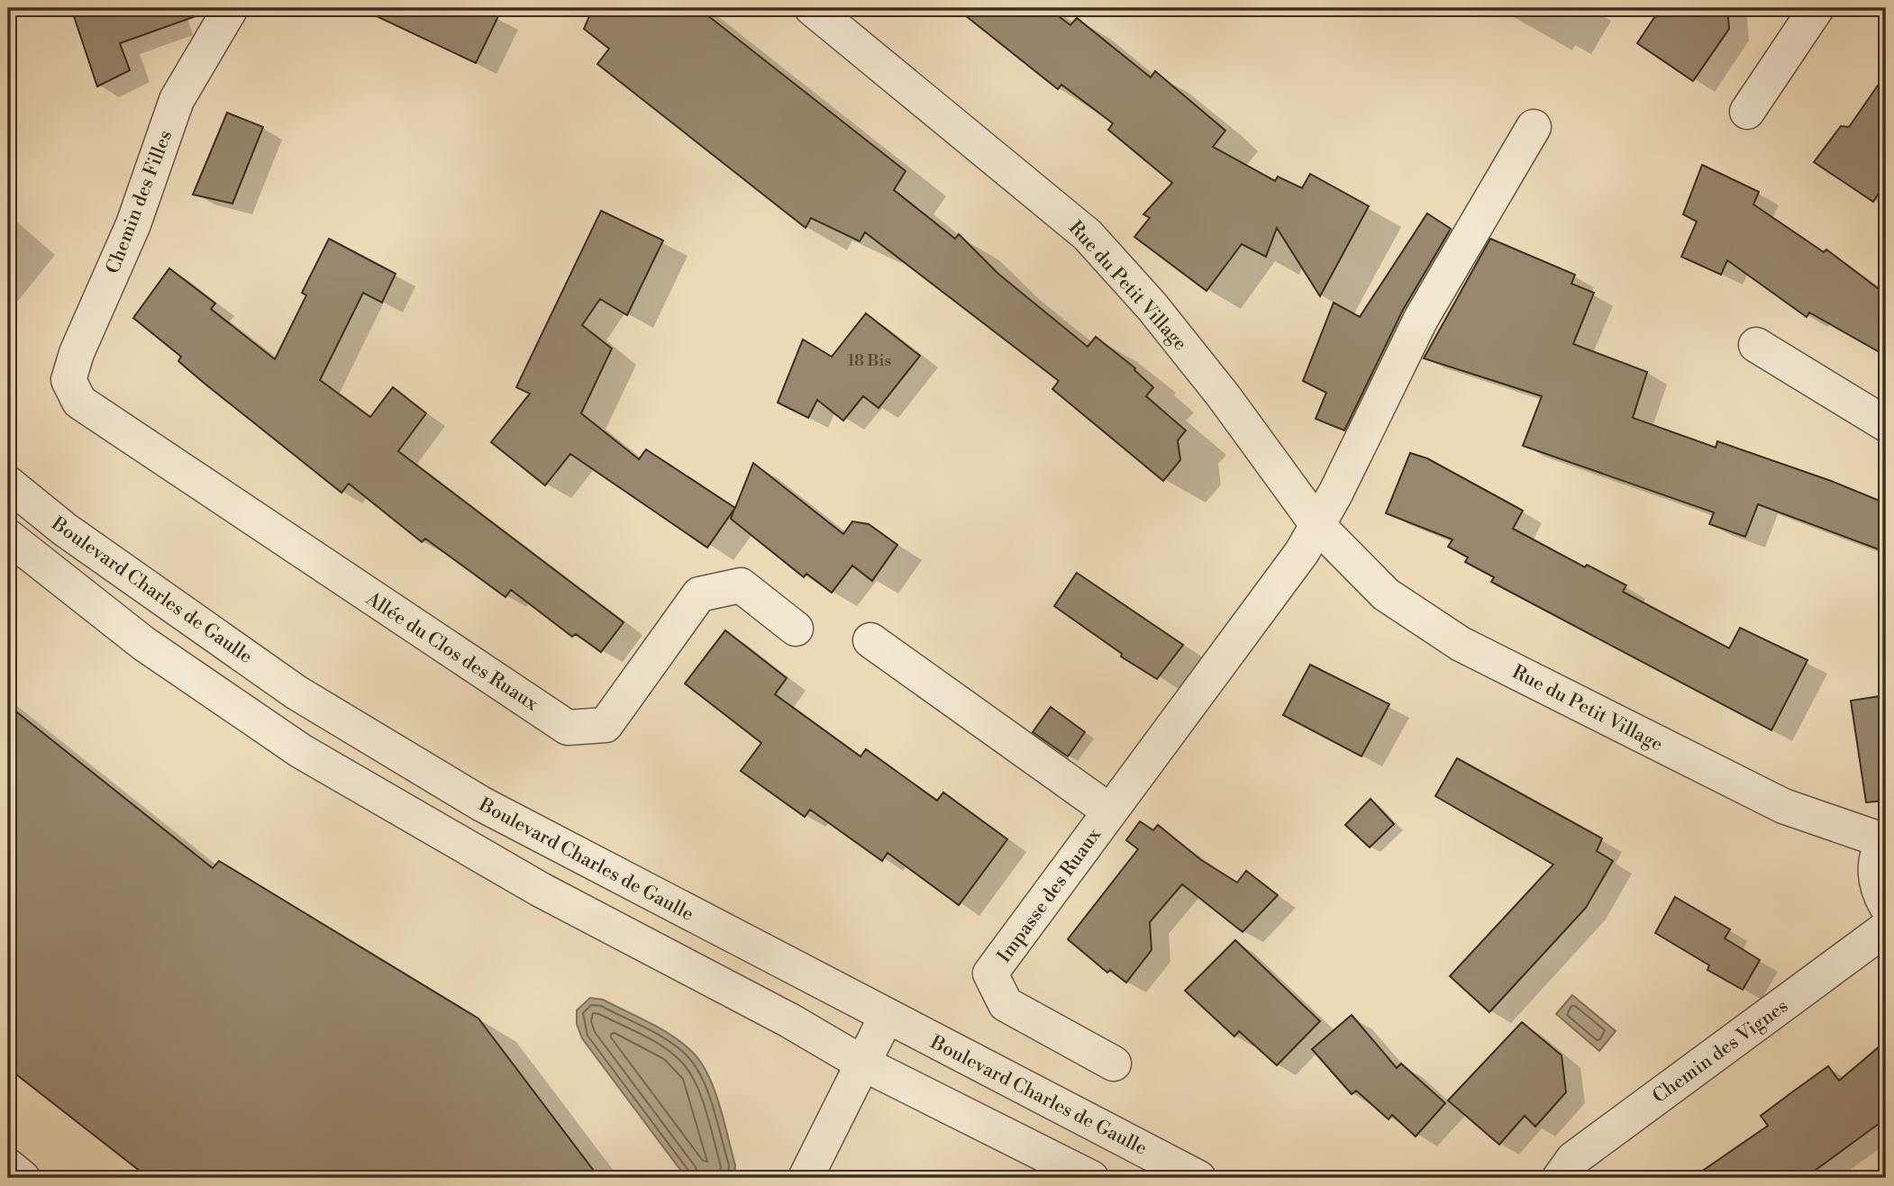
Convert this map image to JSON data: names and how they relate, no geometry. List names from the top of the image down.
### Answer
{
  "streets": {
    "street": [
      "Chemin des Filles",
      "Rue du Petit Village",
      "Boulevard Charles de Gaulle",
      "Allée du Clos des Ruaux",
      "Impasse des Ruaux",
      "Chemin des Vignes"
    ]
  },
  "crossings": [
    ["Chemin des Filles", "Allée du Clos des Ruaux"],
    ["Rue du Petit Village", "Impasse des Ruaux"]
  ],
  "house_numbers": ["18 Bis"]
}
